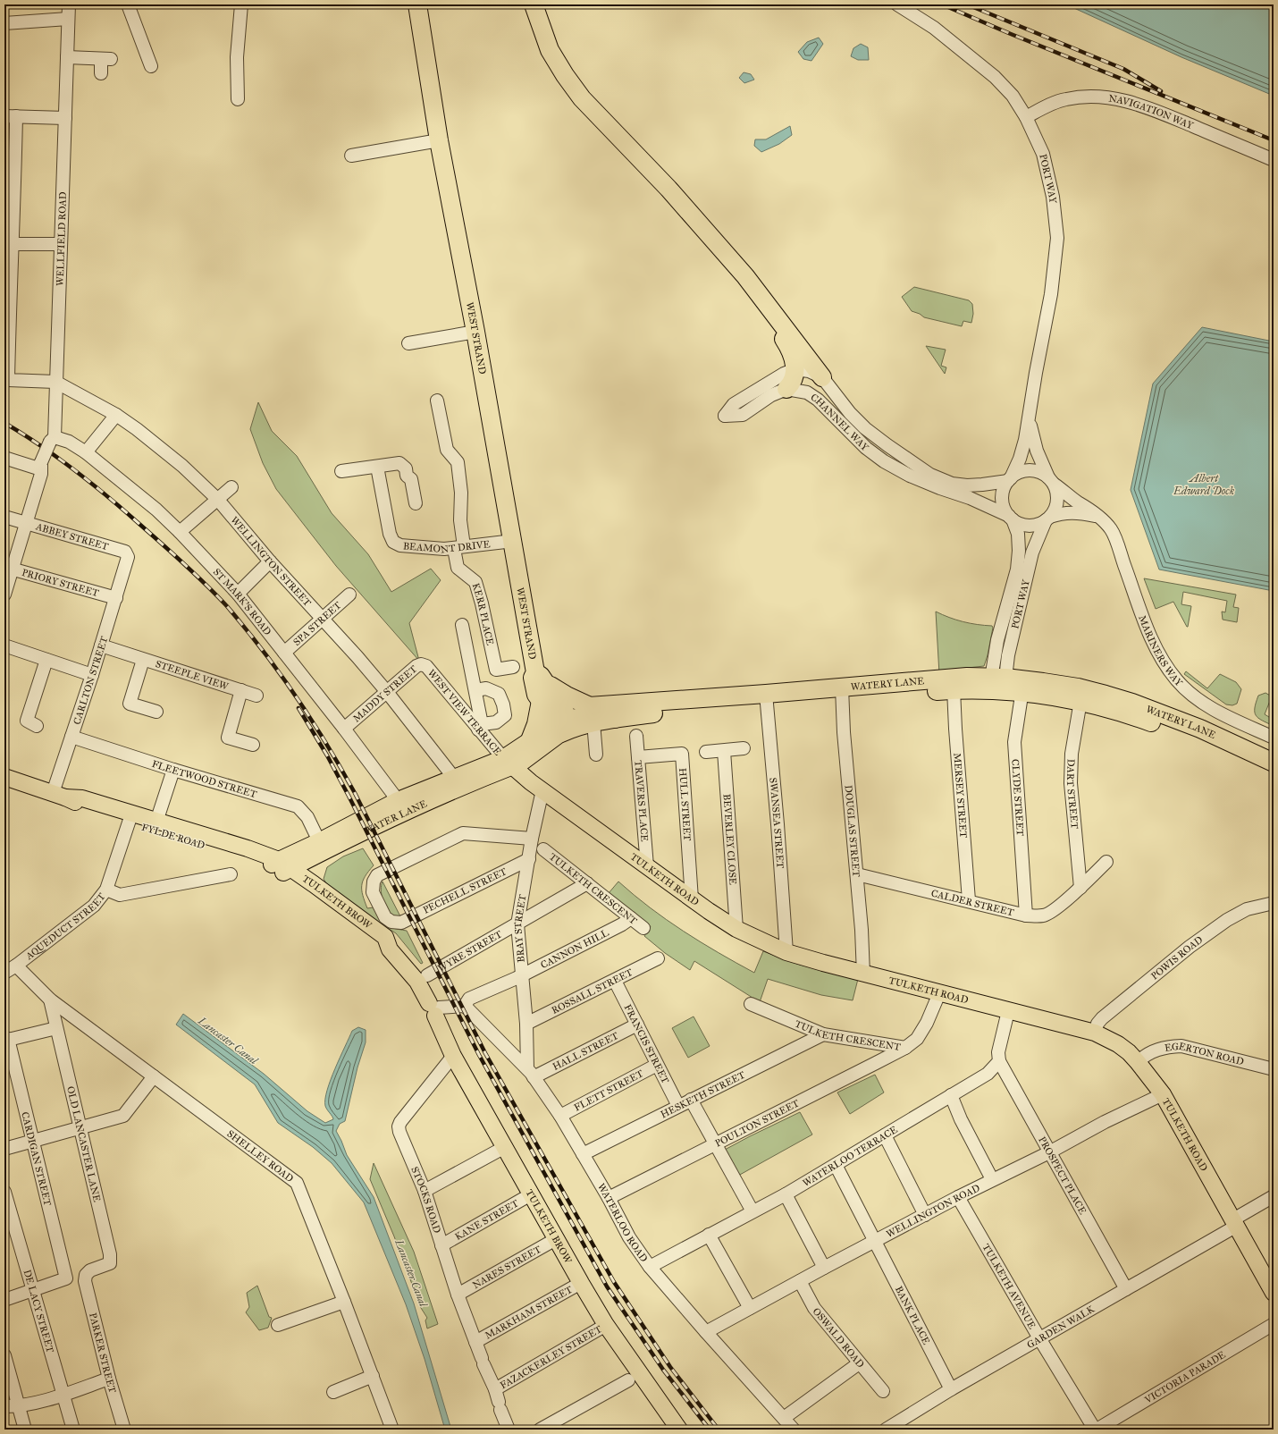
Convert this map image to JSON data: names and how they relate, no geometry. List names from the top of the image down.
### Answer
{
  "streets": {
    "highway": ["WEST STRAND", "WATERY LANE"],
    "main road": [
      "WATER LANE",
      "FYLDE ROAD",
      "TULKETH ROAD",
      "TULKETH BROW"
    ],
    "street": [
      "NAVIGATION WAY",
      "PORT WAY",
      "WELLFIELD ROAD",
      "CHANNEL WAY",
      "ABBEY STREET",
      "BEAMONT DRIVE",
      "WELLINGTON STREET",
      "PRIORY STREET",
      "ST MARK'S ROAD",
      "KERR PLACE",
      "SPA STREET",
      "MARINERS WAY",
      "STEEPLE VIEW",
      "CARLTON STREET",
      "MADDY STREET",
      "WEST VIEW TERRACE",
      "FLEETWOOD STREET",
      "DART STREET",
      "MERSEY STREET",
      "CLYDE STREET",
      "TRAVERS PLACE",
      "HULL STREET",
      "SWANSEA STREET",
      "DOUGLAS STREET",
      "BEVERLEY CLOSE",
      "TULKETH CRESCENT",
      "PECHELL STREET",
      "CALDER STREET",
      "AQUEDUCT STREET",
      "BRAY STREET",
      "CANNON HILL",
      "WYRE STREET",
      "POWIS ROAD",
      "ROSSALL STREET",
      "FRANCIS STREET",
      "HALL STREET",
      "EGERTON ROAD",
      "FLETT STREET",
      "HESKETH STREET",
      "POULTON STREET",
      "OLD LANCASTER LANE",
      "SHELLEY ROAD",
      "WATERLOO TERRACE",
      "CARDIGAN STREET",
      "PROSPECT PLACE",
      "STOCKS ROAD",
      "WELLINGTON ROAD",
      "KANE STREET",
      "WATERLOO ROAD",
      "NARES STREET",
      "TULKETH AVENUE",
      "DE LACY STREET",
      "MARKHAM STREET",
      "BANK PLACE",
      "GARDEN WALK",
      "OSWALD ROAD",
      "PARKER STREET",
      "FAZACKERLEY STREET",
      "VICTORIA PARADE"
    ]
  },
  "crossings": [
    ["NAVIGATION WAY", "PORT WAY"],
    ["PORT WAY", "CHANNEL WAY"],
    ["PORT WAY", "MARINERS WAY"],
    ["PORT WAY", "WATERY LANE"],
    ["WELLFIELD ROAD", "ABBEY STREET"],
    ["WELLFIELD ROAD", "WELLINGTON STREET"],
    ["WELLFIELD ROAD", "PRIORY STREET"],
    ["WELLFIELD ROAD", "ST MARK'S ROAD"],
    ["WEST STRAND", "BEAMONT DRIVE"],
    ["WEST STRAND", "WATERY LANE"],
    ["CHANNEL WAY", "MARINERS WAY"],
    ["ABBEY STREET", "CARLTON STREET"],
    ["BEAMONT DRIVE", "KERR PLACE"],
    ["WELLINGTON STREET", "SPA STREET"],
    ["WELLINGTON STREET", "MADDY STREET"],
    ["WELLINGTON STREET", "WATER LANE"],
    ["PRIORY STREET", "CARLTON STREET"],
    ["ST MARK'S ROAD", "SPA STREET"],
    ["ST MARK'S ROAD", "MADDY STREET"],
    ["ST MARK'S ROAD", "WATER LANE"],
    ["STEEPLE VIEW", "CARLTON STREET"],
    ["CARLTON STREET", "FLEETWOOD STREET"],
    ["CARLTON STREET", "FYLDE ROAD"],
    ["WATERY LANE", "WEST VIEW TERRACE"],
    ["WATERY LANE", "DART STREET"],
    ["WATERY LANE", "MERSEY STREET"],
    ["WATERY LANE", "CLYDE STREET"],
    ["WATERY LANE", "TRAVERS PLACE"],
    ["WATERY LANE", "WATER LANE"],
    ["WATERY LANE", "SWANSEA STREET"],
    ["WATERY LANE", "DOUGLAS STREET"],
    ["WATERY LANE", "TULKETH ROAD"],
    ["MADDY STREET", "WEST VIEW TERRACE"],
    ["WEST VIEW TERRACE", "WATER LANE"],
    ["WEST VIEW TERRACE", "TULKETH ROAD"],
    ["FLEETWOOD STREET", "WATER LANE"],
    ["DART STREET", "CALDER STREET"],
    ["MERSEY STREET", "CALDER STREET"],
    ["CLYDE STREET", "CALDER STREET"],
    ["TRAVERS PLACE", "HULL STREET"],
    ["TRAVERS PLACE", "TULKETH ROAD"],
    ["HULL STREET", "TULKETH ROAD"],
    ["WATER LANE", "FYLDE ROAD"],
    ["WATER LANE", "TULKETH ROAD"],
    ["WATER LANE", "TULKETH BROW"],
    ["SWANSEA STREET", "TULKETH ROAD"],
    ["DOUGLAS STREET", "TULKETH ROAD"],
    ["DOUGLAS STREET", "CALDER STREET"],
    ["FYLDE ROAD", "TULKETH BROW"],
    ["FYLDE ROAD", "AQUEDUCT STREET"],
    ["BEVERLEY CLOSE", "TULKETH ROAD"],
    ["TULKETH ROAD", "TULKETH CRESCENT"],
    ["TULKETH ROAD", "BRAY STREET"],
    ["TULKETH ROAD", "POWIS ROAD"],
    ["TULKETH ROAD", "EGERTON ROAD"],
    ["TULKETH ROAD", "WELLINGTON ROAD"],
    ["TULKETH ROAD", "GARDEN WALK"],
    ["TULKETH CRESCENT", "CANNON HILL"],
    ["TULKETH CRESCENT", "WYRE STREET"],
    ["TULKETH CRESCENT", "HESKETH STREET"],
    ["TULKETH CRESCENT", "POULTON STREET"],
    ["PECHELL STREET", "BRAY STREET"],
    ["TULKETH BROW", "STOCKS ROAD"],
    ["TULKETH BROW", "KANE STREET"],
    ["TULKETH BROW", "NARES STREET"],
    ["TULKETH BROW", "MARKHAM STREET"],
    ["TULKETH BROW", "FAZACKERLEY STREET"],
    ["AQUEDUCT STREET", "SHELLEY ROAD"],
    ["BRAY STREET", "CANNON HILL"],
    ["BRAY STREET", "WYRE STREET"],
    ["BRAY STREET", "ROSSALL STREET"],
    ["BRAY STREET", "HALL STREET"],
    ["BRAY STREET", "WATERLOO ROAD"],
    ["CANNON HILL", "WATERLOO ROAD"],
    ["ROSSALL STREET", "FRANCIS STREET"],
    ["FRANCIS STREET", "HALL STREET"],
    ["FRANCIS STREET", "FLETT STREET"],
    ["FRANCIS STREET", "HESKETH STREET"],
    ["HALL STREET", "WATERLOO ROAD"],
    ["FLETT STREET", "WATERLOO ROAD"],
    ["HESKETH STREET", "WATERLOO ROAD"],
    ["POULTON STREET", "WATERLOO ROAD"],
    ["OLD LANCASTER LANE", "SHELLEY ROAD"],
    ["OLD LANCASTER LANE", "PARKER STREET"],
    ["WATERLOO TERRACE", "PROSPECT PLACE"],
    ["WATERLOO TERRACE", "WATERLOO ROAD"],
    ["WATERLOO TERRACE", "BANK PLACE"],
    ["CARDIGAN STREET", "DE LACY STREET"],
    ["PROSPECT PLACE", "WELLINGTON ROAD"],
    ["PROSPECT PLACE", "GARDEN WALK"],
    ["STOCKS ROAD", "KANE STREET"],
    ["STOCKS ROAD", "NARES STREET"],
    ["STOCKS ROAD", "MARKHAM STREET"],
    ["STOCKS ROAD", "FAZACKERLEY STREET"],
    ["WELLINGTON ROAD", "WATERLOO ROAD"],
    ["WELLINGTON ROAD", "TULKETH AVENUE"],
    ["WELLINGTON ROAD", "BANK PLACE"],
    ["WELLINGTON ROAD", "OSWALD ROAD"],
    ["TULKETH AVENUE", "GARDEN WALK"],
    ["TULKETH AVENUE", "VICTORIA PARADE"],
    ["BANK PLACE", "GARDEN WALK"]
  ],
  "water": ["Albert Edward Dock", "Lancaster Canal"]
}
